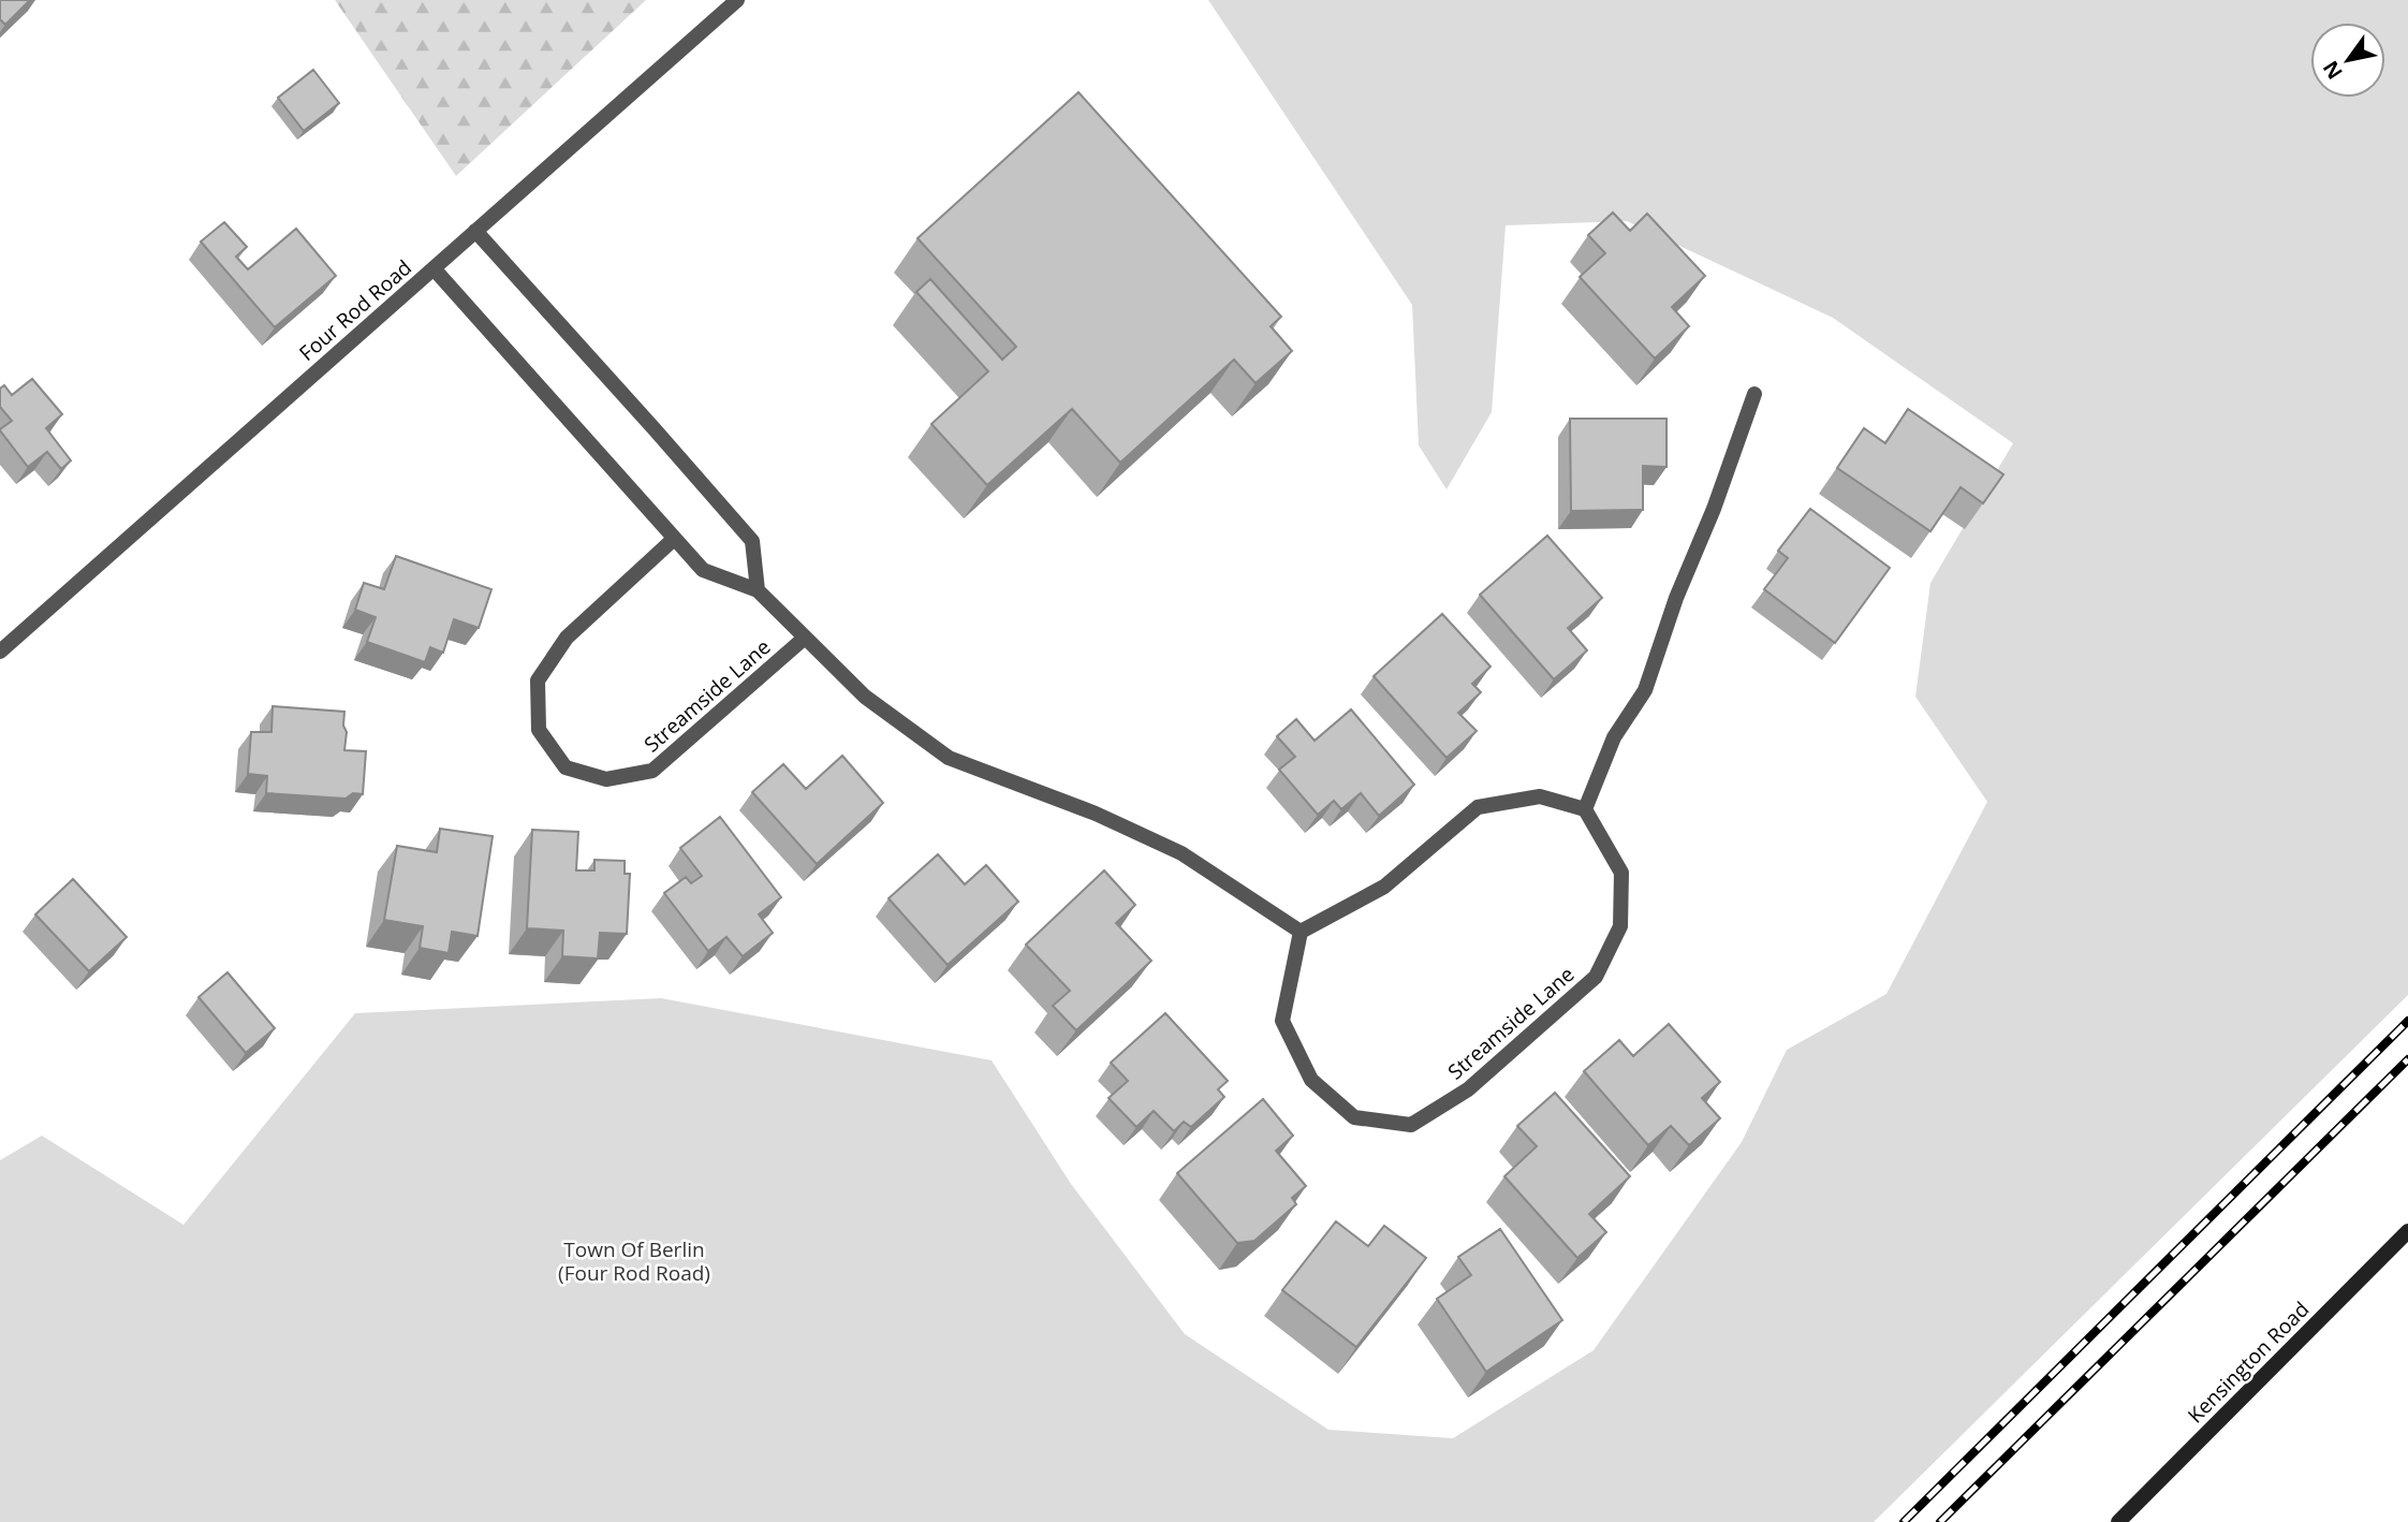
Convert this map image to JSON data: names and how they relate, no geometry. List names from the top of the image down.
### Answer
{
  "streets": {
    "street": ["Four Rod Road", "Streamside Lane", "Kensington Road"]
  },
  "crossings": [
    ["Four Rod Road", "Streamside Lane"]
  ],
  "parks": ["Town Of Berlin (Four Rod Road)"],
  "north": "bottom left"
}
